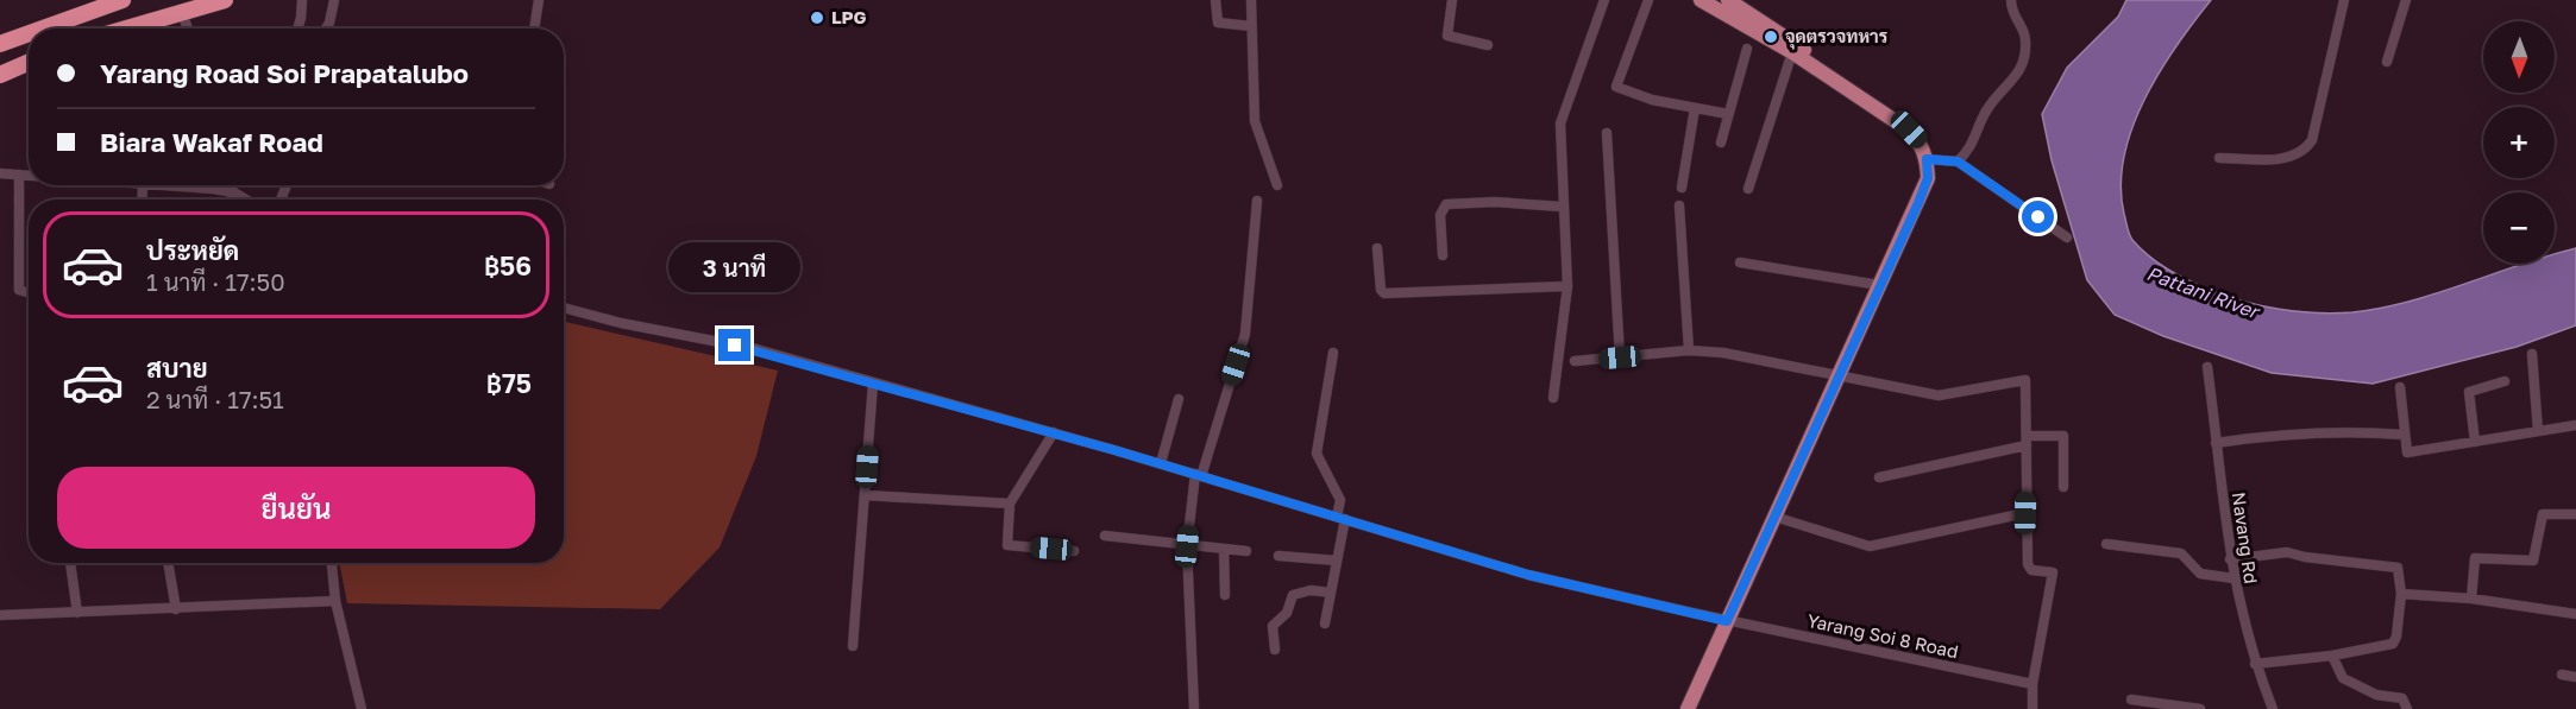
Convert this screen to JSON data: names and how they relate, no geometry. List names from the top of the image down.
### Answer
{
  "streets": {
    "street": ["Navang Rd", "Yarang Soi 8 Road"]
  },
  "water": ["Pattani River"],
  "places": ["LPG", "จุดตรวจทหาร"],
  "north": "bottom",
  "page": {
    "map_buttons": ["+", "−"],
    "banner": ["Yarang Road Soi Prapatalubo", "Biara Wakaf Road"],
    "list": [
      {
        "name": "ประหยัด",
        "note": "1 นาที · 17:50",
        "value": "฿56"
      },
      {
        "name": "สบาย",
        "note": "2 นาที · 17:51",
        "value": "฿75"
      }
    ],
    "bubble": "3 นาที",
    "buttons": "ยืนยัน"
  }
}
